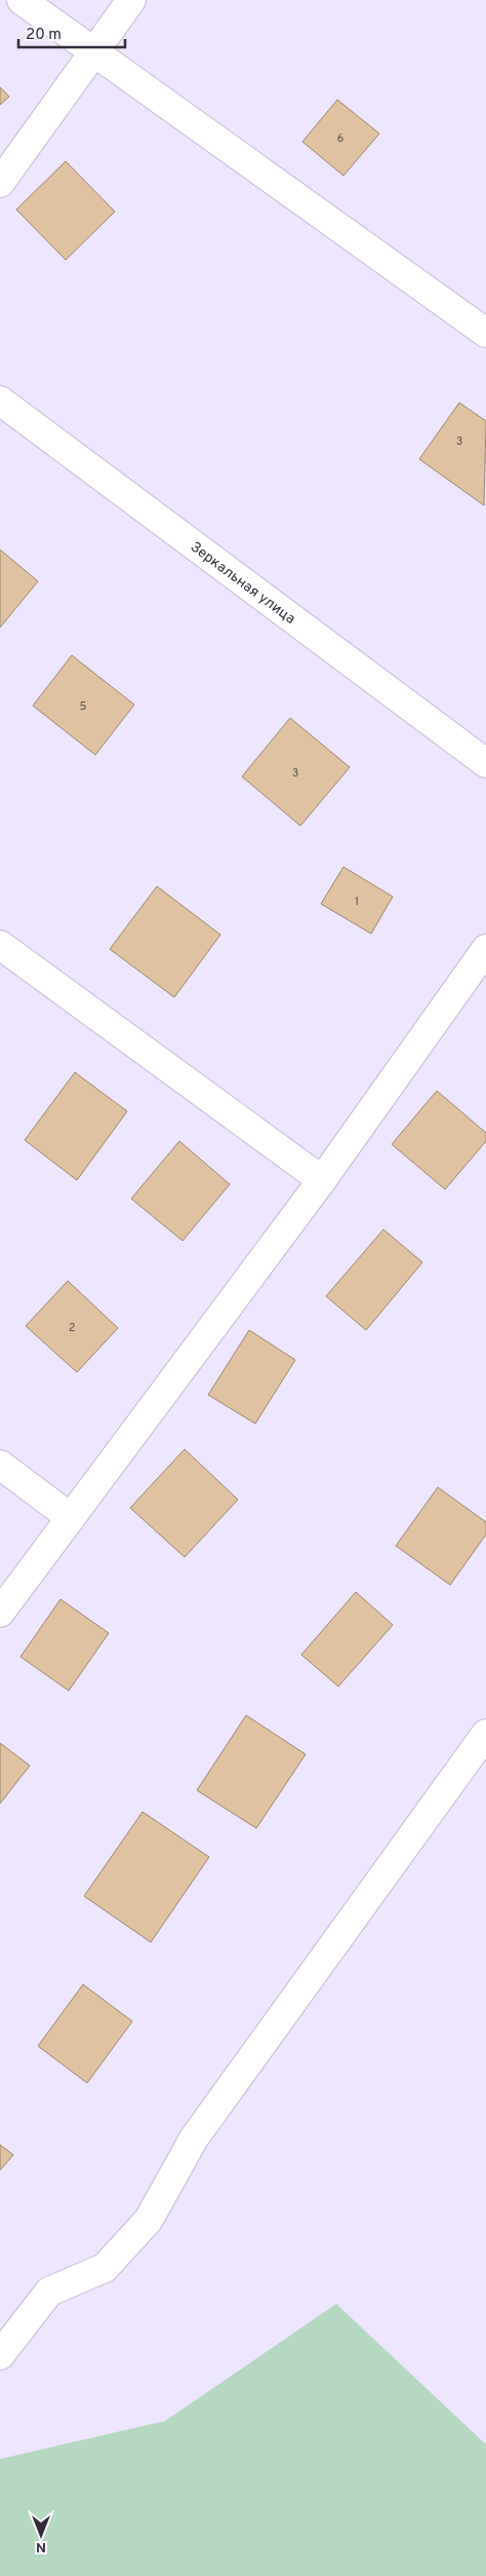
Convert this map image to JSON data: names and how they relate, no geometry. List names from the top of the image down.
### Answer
{
  "streets": {
    "street": ["Зеркальная улица"]
  },
  "house_numbers": [
    "6",
    "3",
    "5",
    "3",
    "1",
    "2"
  ],
  "scale_bar": "20 m",
  "north": "bottom"
}
